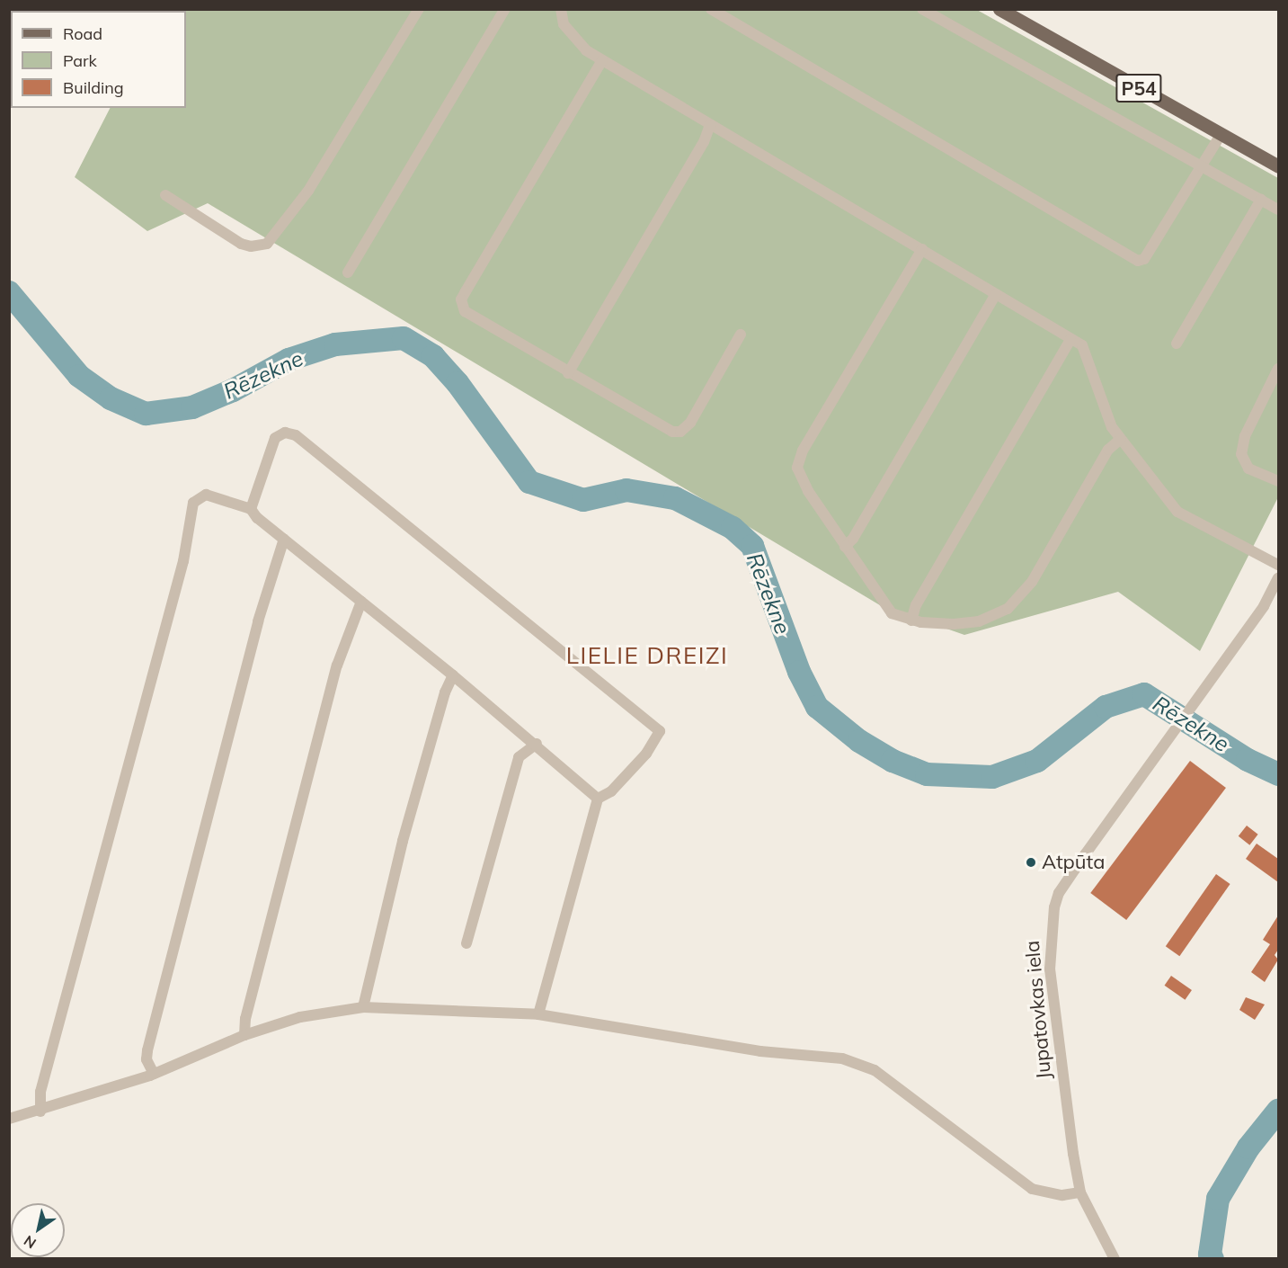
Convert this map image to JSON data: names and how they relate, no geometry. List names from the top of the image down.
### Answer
{
  "streets": {
    "main road": ["P54"],
    "street": ["Jupatovkas iela"]
  },
  "districts": ["LIELIE DREIZI"],
  "water": ["Rēzekne"],
  "places": ["Atpūta"],
  "legend": ["Road", "Park", "Building"],
  "north": "bottom left"
}
